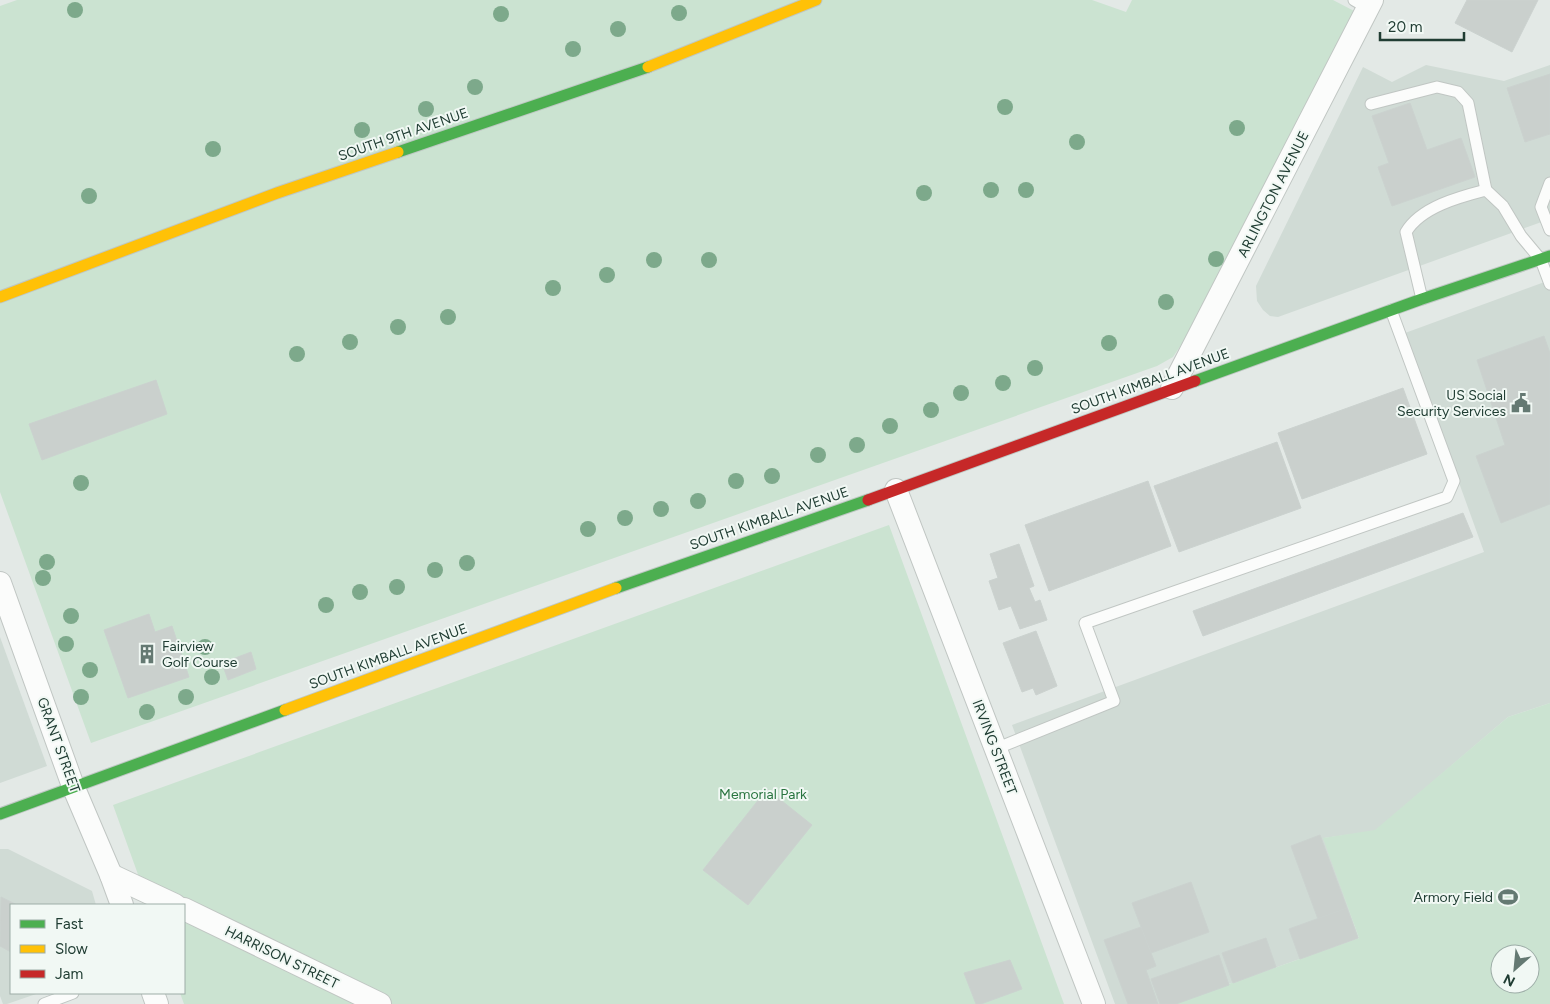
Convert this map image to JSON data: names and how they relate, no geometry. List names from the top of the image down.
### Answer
{
  "streets": {
    "street": [
      "SOUTH 9TH AVENUE",
      "ARLINGTON AVENUE",
      "SOUTH KIMBALL AVENUE",
      "GRANT STREET",
      "IRVING STREET",
      "HARRISON STREET"
    ]
  },
  "crossings": [
    ["ARLINGTON AVENUE", "SOUTH KIMBALL AVENUE"],
    ["SOUTH KIMBALL AVENUE", "GRANT STREET"],
    ["SOUTH KIMBALL AVENUE", "IRVING STREET"]
  ],
  "parks": ["Memorial Park"],
  "places": {
    "public building": ["US Social Security Services"],
    "building": ["Fairview Golf Course"],
    "sports": ["Armory Field"]
  },
  "legend": ["Fast", "Slow", "Jam"],
  "scale_bar": "20 m",
  "north": "bottom left"
}
